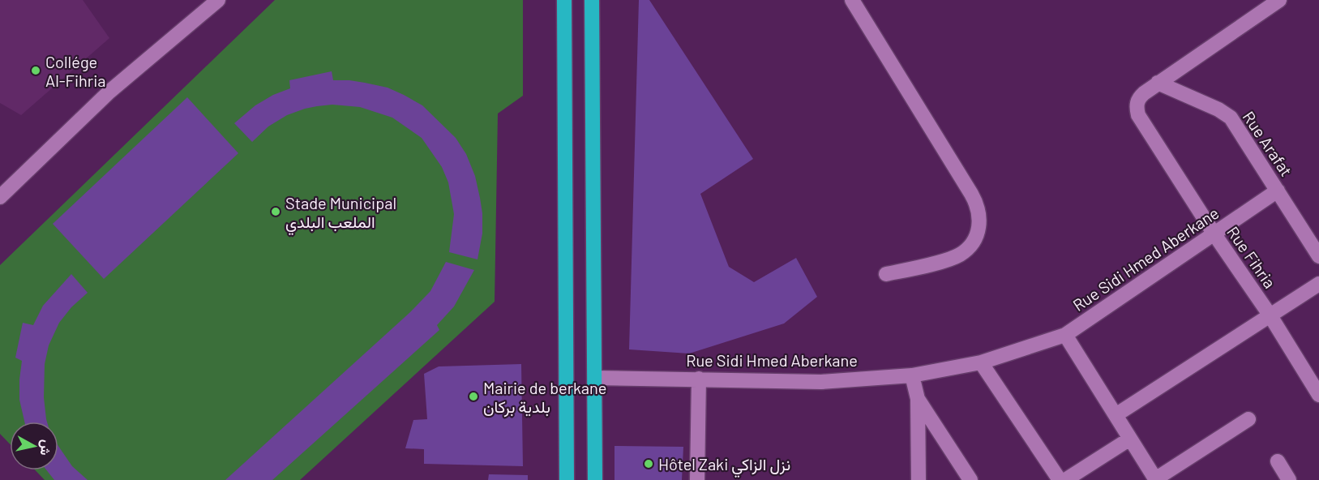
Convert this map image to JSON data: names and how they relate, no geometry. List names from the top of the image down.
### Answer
{
  "streets": {
    "street": ["Rue Arafat", "Rue Fihria", "Rue Sidi Hmed Aberkane"]
  },
  "crossings": [
    ["Rue Arafat", "Rue Fihria"],
    ["Rue Arafat", "Rue Sidi Hmed Aberkane"],
    ["Rue Fihria", "Rue Sidi Hmed Aberkane"]
  ],
  "places": [
    "Collége Al-Fihria",
    "Stade Municipal الملعب البلدي",
    "Mairie de berkane بلدية بركان",
    "Hôtel Zaki نزل الزاكي"
  ],
  "north": "right"
}
